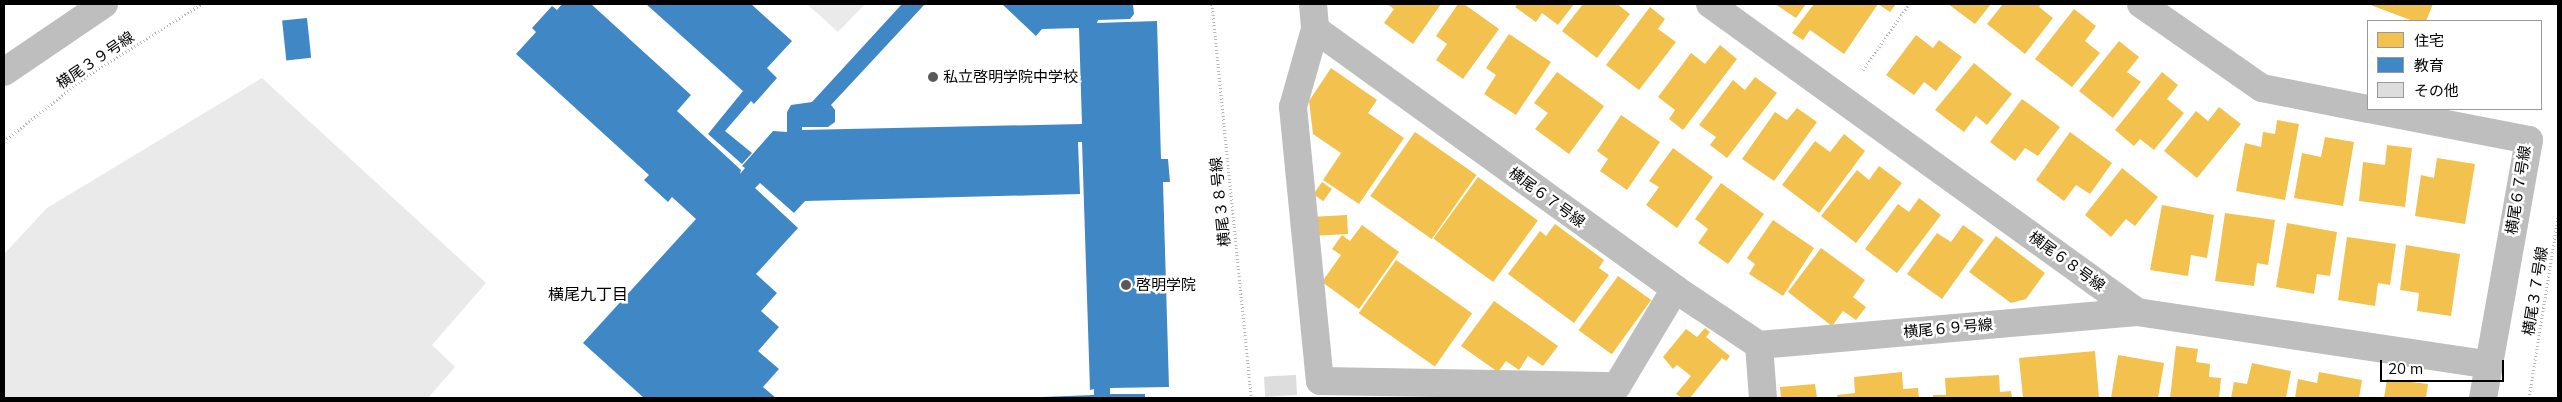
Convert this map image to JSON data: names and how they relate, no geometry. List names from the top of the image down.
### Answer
{
  "streets": {
    "street": ["横尾６７号線", "横尾６８号線", "横尾６９号線"],
    "path": ["横尾３９号線", "横尾３８号線", "横尾３７号線"]
  },
  "crossings": [
    ["横尾６７号線", "横尾６８号線"],
    ["横尾６７号線", "横尾６９号線"],
    ["横尾６８号線", "横尾６９号線"]
  ],
  "districts": ["横尾九丁目"],
  "places": ["私立啓明学院中学校", "啓明学院"],
  "legend": ["住宅", "教育", "その他"],
  "scale_bar": "20 m"
}
